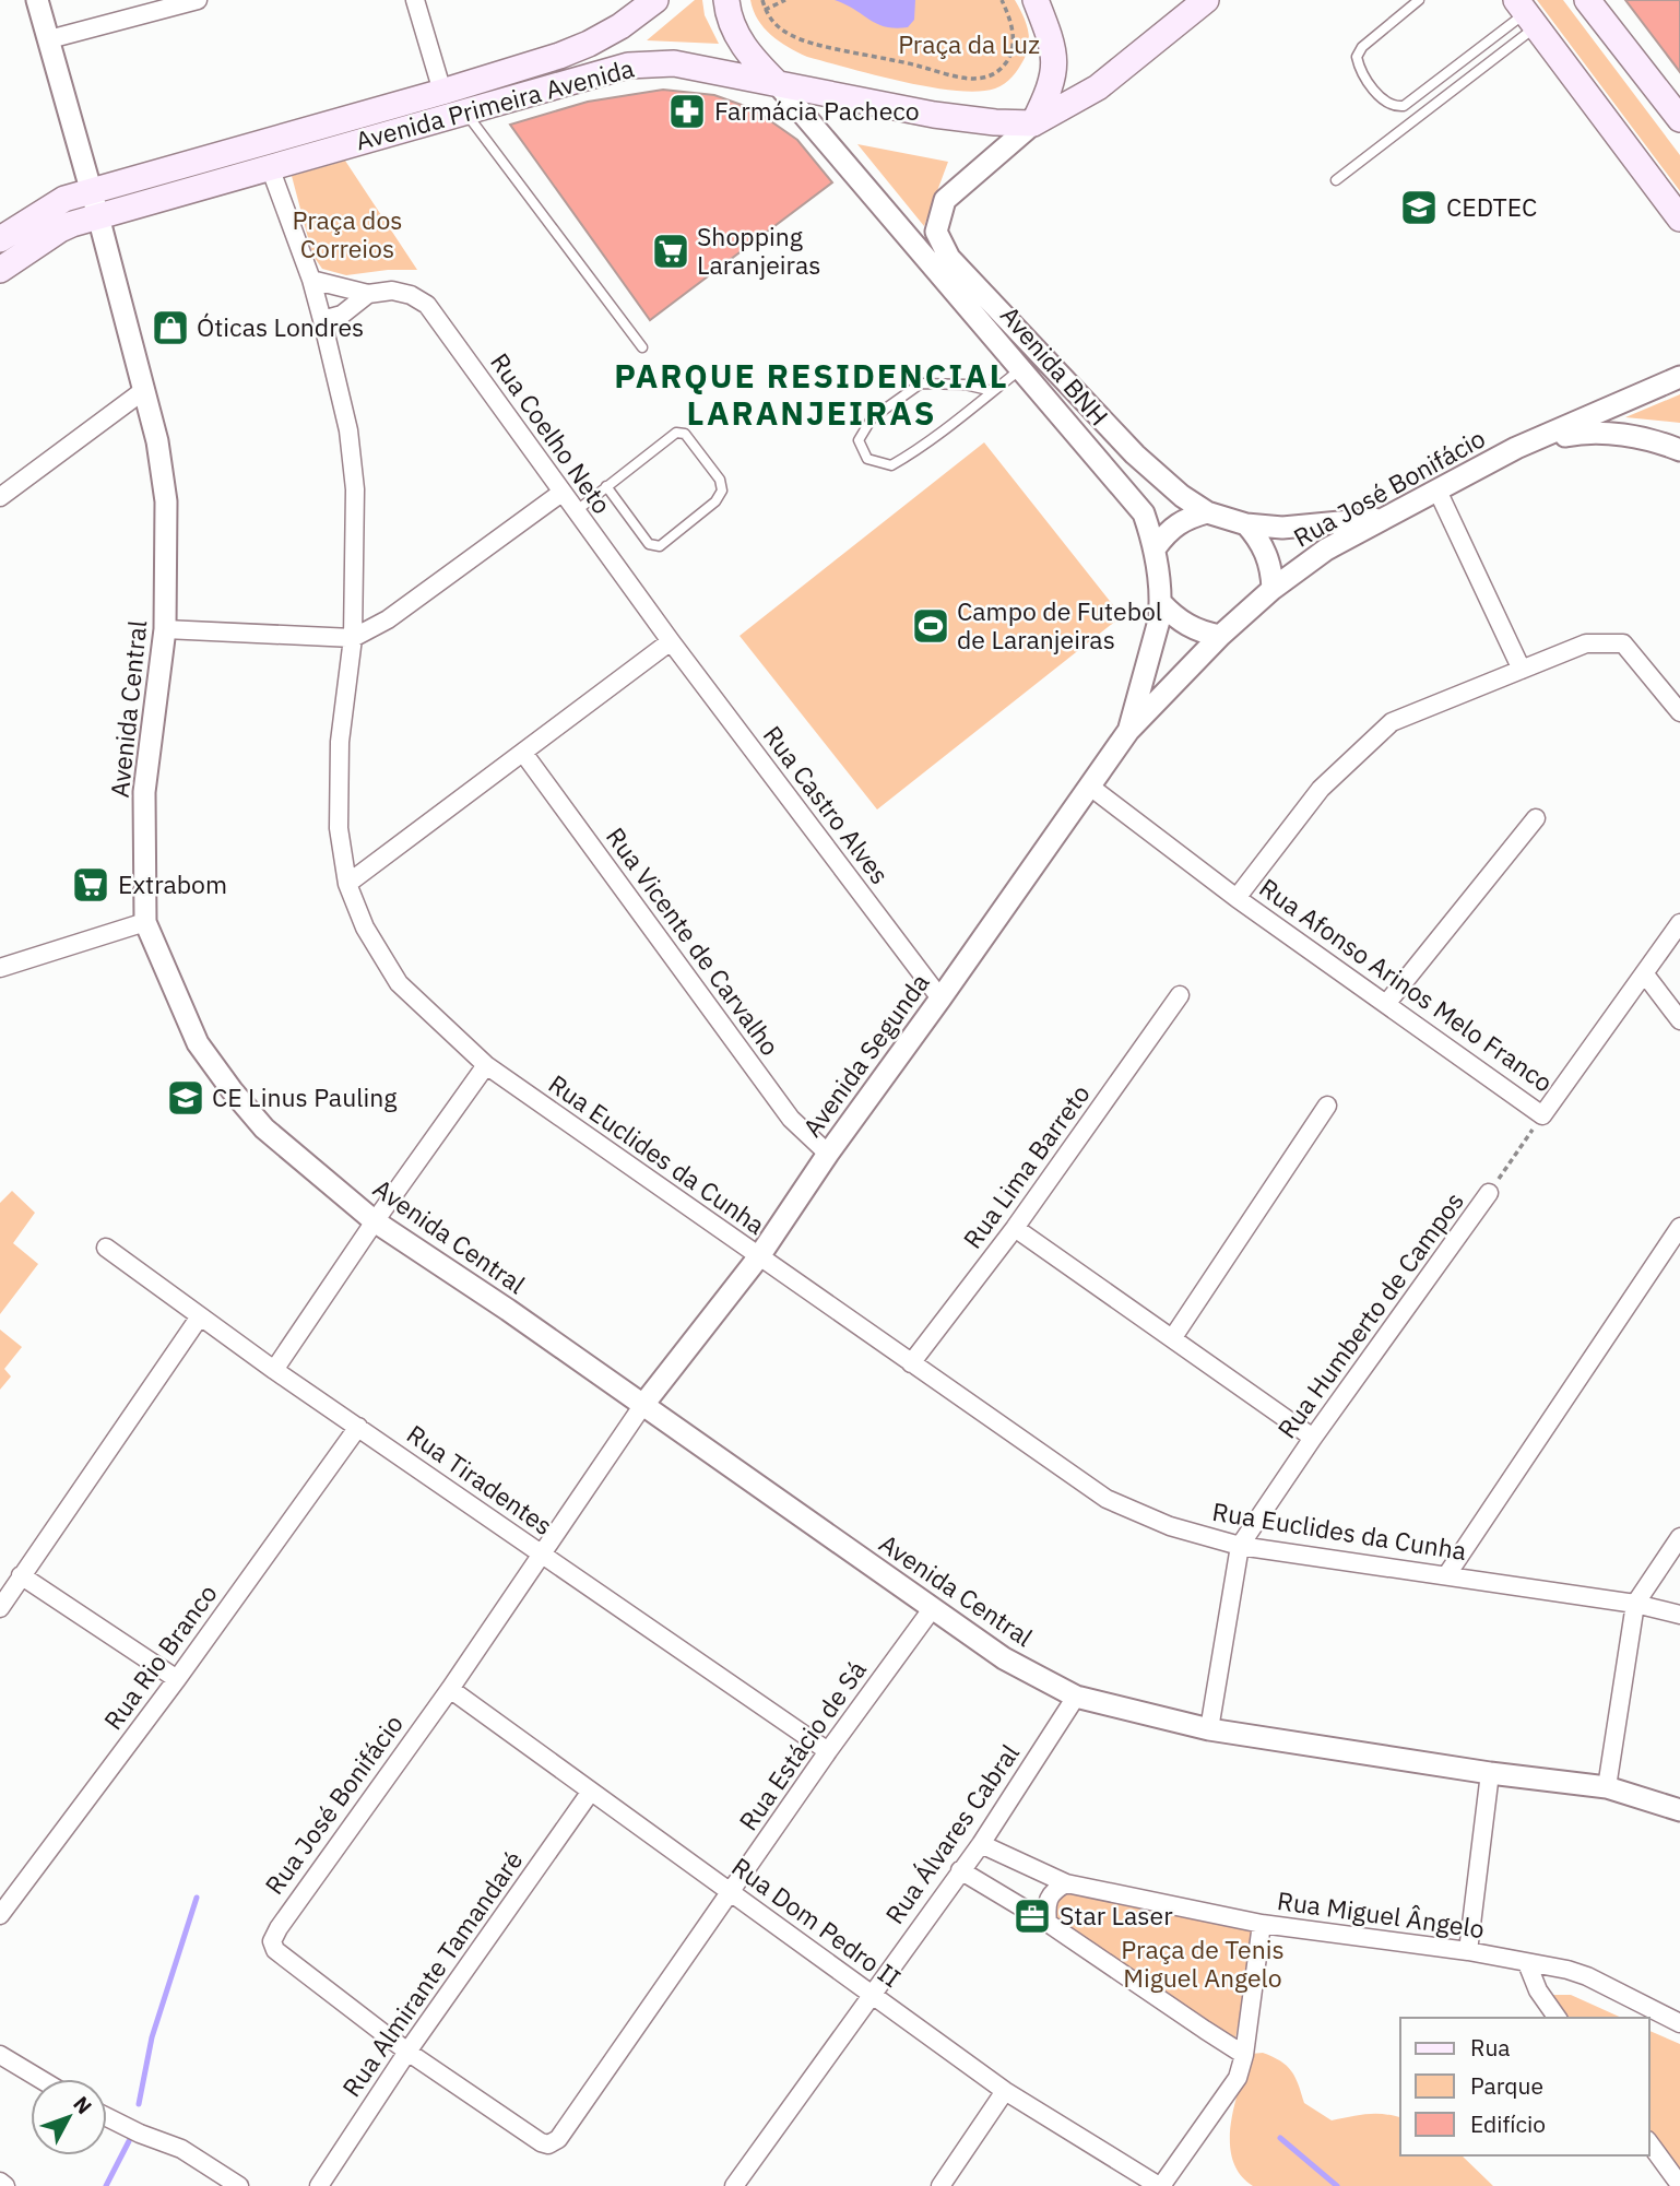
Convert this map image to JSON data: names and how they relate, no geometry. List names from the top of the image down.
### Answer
{
  "streets": {
    "main road": ["Avenida Primeira Avenida"],
    "street": [
      "Avenida BNH",
      "Rua Coelho Neto",
      "Rua José Bonifácio",
      "Avenida Central",
      "Rua Castro Alves",
      "Rua Vicente de Carvalho",
      "Rua Afonso Arinos Melo Franco",
      "Avenida Segunda",
      "Rua Euclides da Cunha",
      "Rua Lima Barreto",
      "Rua Humberto de Campos",
      "Rua Tiradentes",
      "Rua Rio Branco",
      "Rua Estácio de Sá",
      "Rua Álvares Cabral",
      "Rua Miguel Ângelo",
      "Rua Dom Pedro II",
      "Rua Almirante Tamandaré"
    ]
  },
  "crossings": [
    ["Avenida Primeira Avenida", "Avenida BNH"],
    ["Avenida Primeira Avenida", "Avenida Central"],
    ["Avenida Primeira Avenida", "Rua Euclides da Cunha"],
    ["Avenida BNH", "Rua José Bonifácio"],
    ["Avenida BNH", "Avenida Segunda"],
    ["Rua Coelho Neto", "Rua Castro Alves"],
    ["Rua Coelho Neto", "Rua Euclides da Cunha"],
    ["Rua José Bonifácio", "Avenida Central"],
    ["Rua José Bonifácio", "Avenida Segunda"],
    ["Rua José Bonifácio", "Rua Tiradentes"],
    ["Rua José Bonifácio", "Rua Estácio de Sá"],
    ["Rua José Bonifácio", "Rua Dom Pedro II"],
    ["Rua José Bonifácio", "Rua Almirante Tamandaré"],
    ["Avenida Central", "Avenida Segunda"],
    ["Avenida Central", "Rua Estácio de Sá"],
    ["Avenida Central", "Rua Álvares Cabral"],
    ["Rua Castro Alves", "Avenida Segunda"],
    ["Rua Vicente de Carvalho", "Avenida Segunda"],
    ["Rua Afonso Arinos Melo Franco", "Avenida Segunda"],
    ["Rua Afonso Arinos Melo Franco", "Rua Humberto de Campos"],
    ["Avenida Segunda", "Rua Euclides da Cunha"],
    ["Rua Euclides da Cunha", "Rua Lima Barreto"],
    ["Rua Euclides da Cunha", "Rua Humberto de Campos"],
    ["Rua Tiradentes", "Rua Rio Branco"],
    ["Rua Tiradentes", "Rua Estácio de Sá"],
    ["Rua Estácio de Sá", "Rua Dom Pedro II"],
    ["Rua Álvares Cabral", "Rua Miguel Ângelo"],
    ["Rua Álvares Cabral", "Rua Dom Pedro II"],
    ["Rua Dom Pedro II", "Rua Almirante Tamandaré"]
  ],
  "districts": ["PARQUE RESIDENCIAL LARANJEIRAS"],
  "parks": ["Praça da Luz", "Praça dos Correios", "Praça de Tenis Miguel Angelo"],
  "places": {
    "pharmacy": ["Farmácia Pacheco"],
    "school or university": ["CEDTEC", "CE Linus Pauling"],
    "supermarket": ["Shopping Laranjeiras", "Extrabom"],
    "shop": ["Óticas Londres"],
    "sports": ["Campo de Futebol de Laranjeiras"],
    "office": ["Star Laser"]
  },
  "legend": ["Rua", "Parque", "Edifício"],
  "north": "top right"
}
